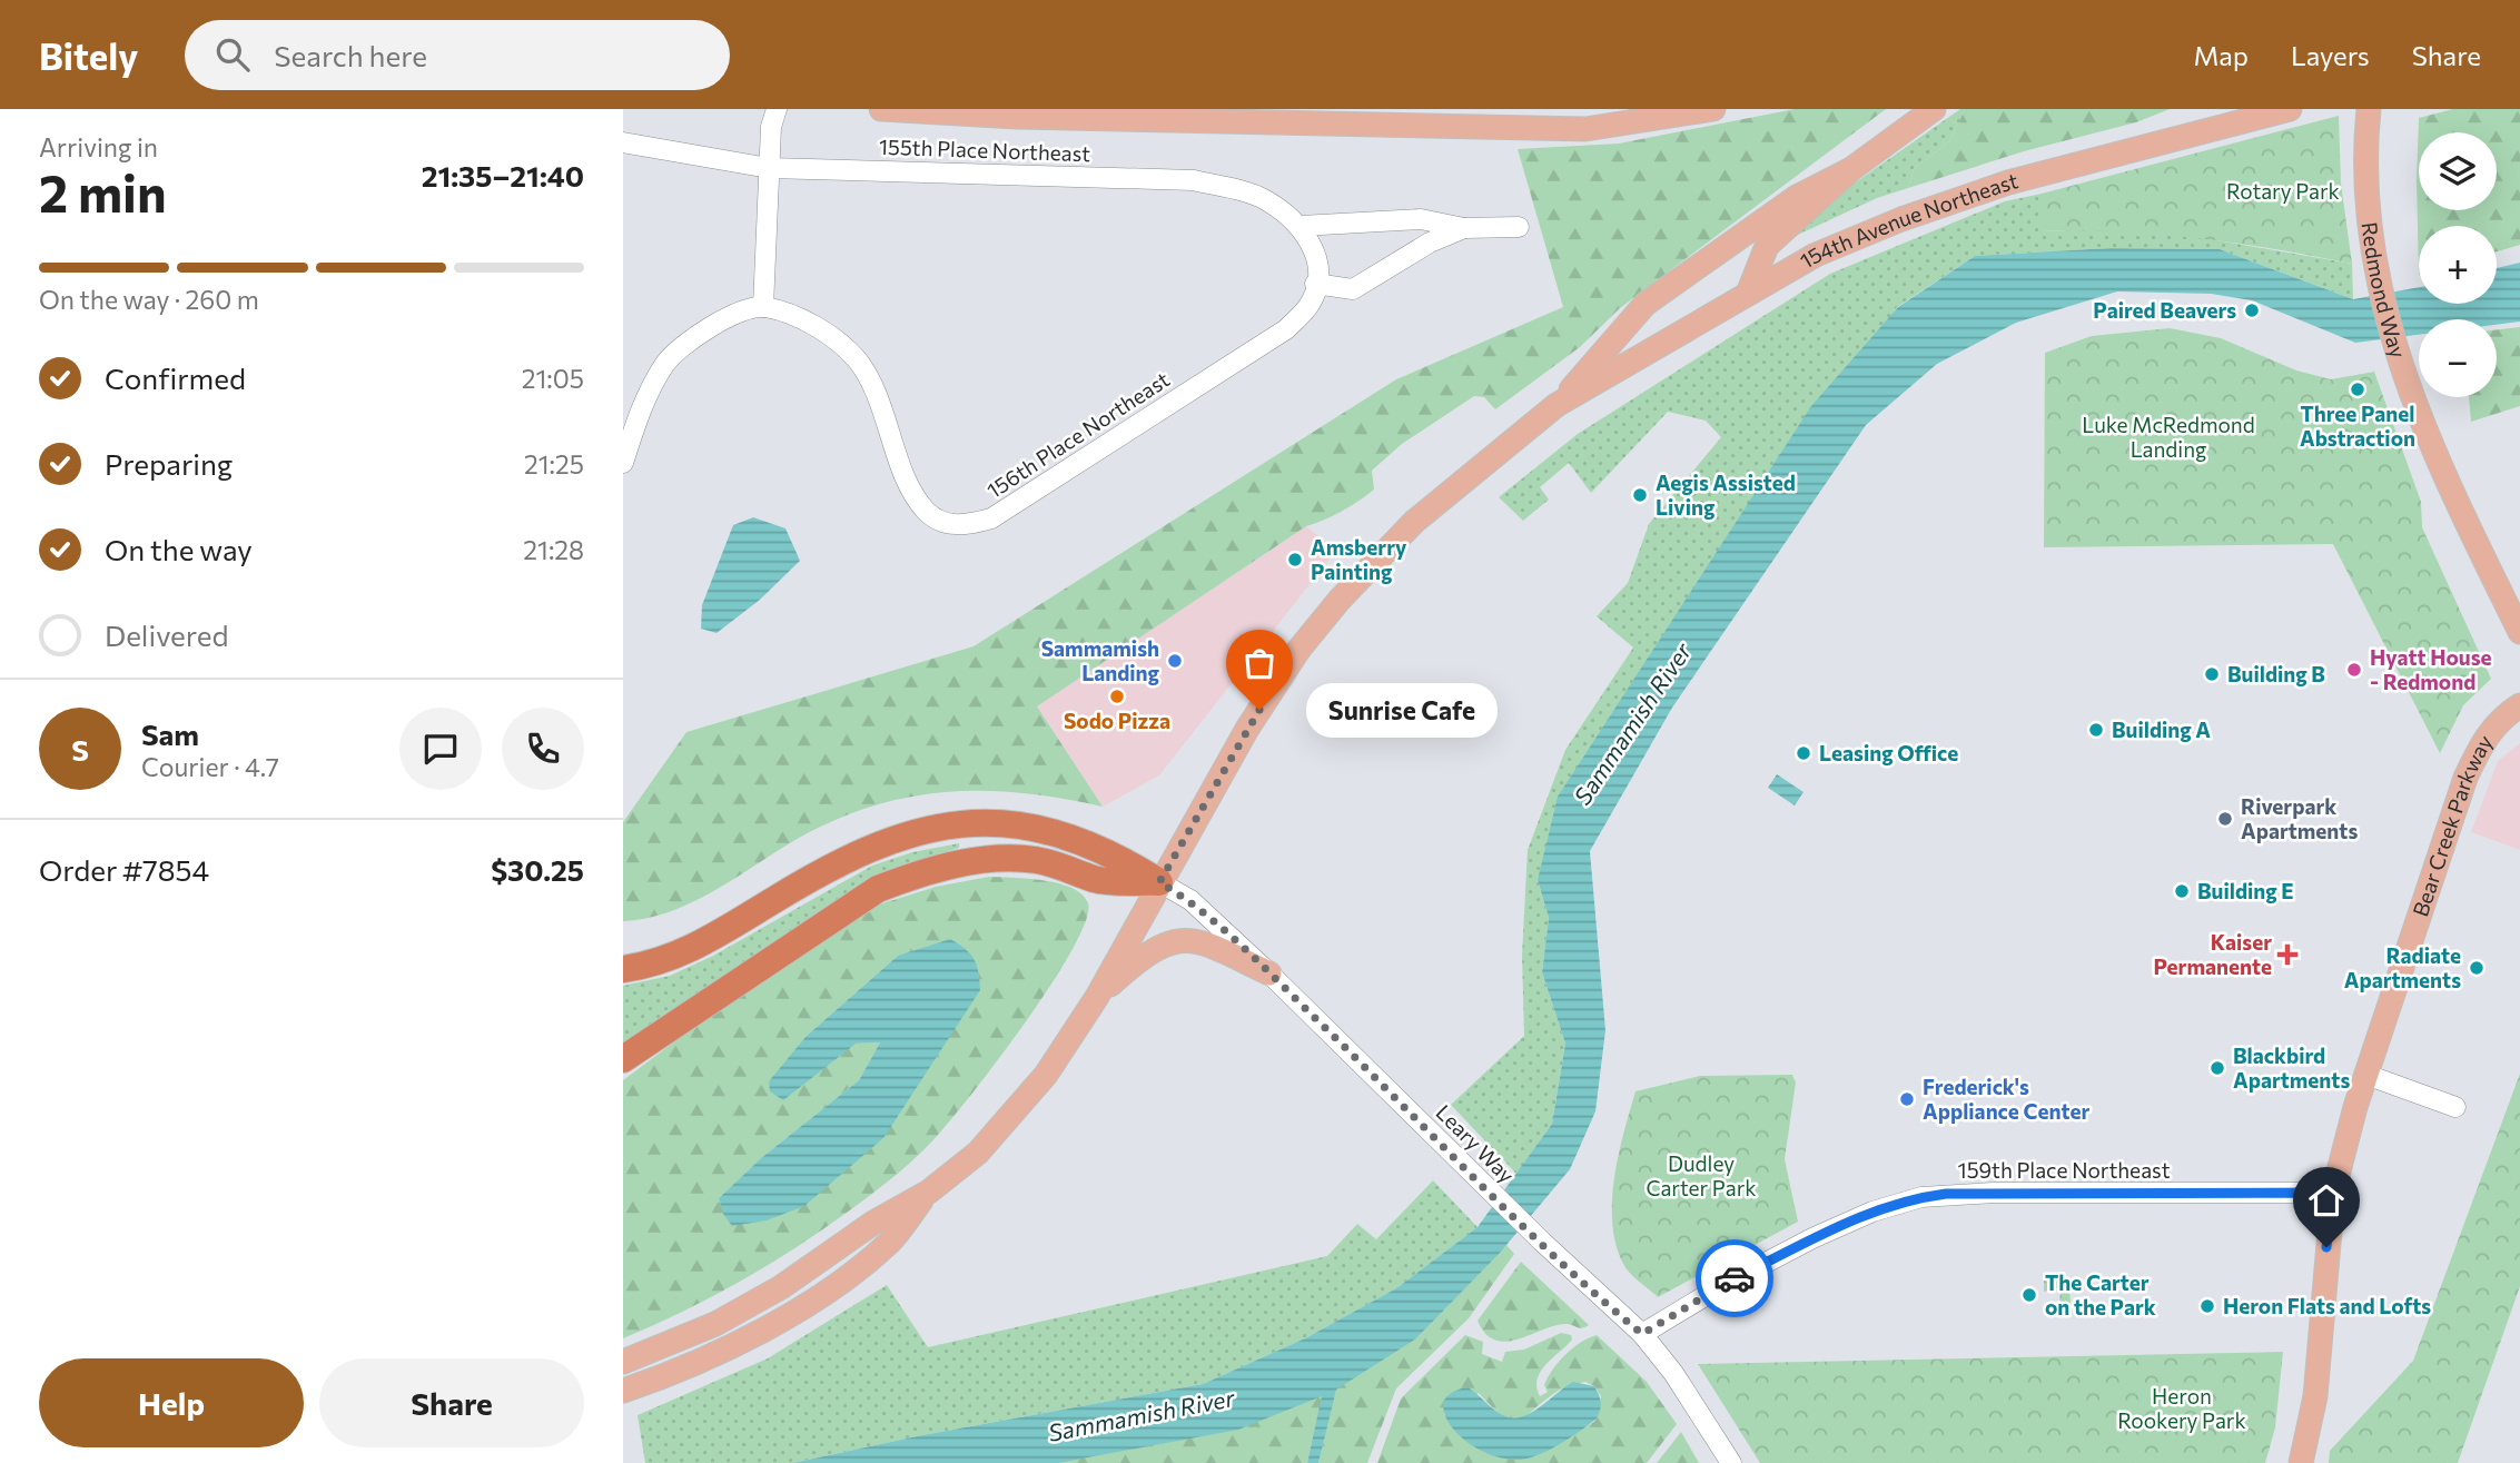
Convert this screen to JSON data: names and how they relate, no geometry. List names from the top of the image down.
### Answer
{
  "streets": {
    "main road": ["154th Avenue Northeast", "Redmond Way", "Bear Creek Parkway"],
    "street": [
      "155th Place Northeast",
      "156th Place Northeast",
      "Leary Way",
      "159th Place Northeast"
    ]
  },
  "crossings": [
    ["155th Place Northeast", "156th Place Northeast"],
    ["Bear Creek Parkway", "159th Place Northeast"],
    ["Leary Way", "159th Place Northeast"]
  ],
  "water": ["Sammamish River"],
  "parks": [
    "Rotary Park",
    "Luke McRedmond Landing",
    "Dudley Carter Park",
    "Heron Rookery Park"
  ],
  "places": {
    "other": [
      "Paired Beavers",
      "Three Panel Abstraction",
      "Aegis Assisted Living",
      "Amsberry Painting",
      "Sammamish Landing",
      "Hyatt House - Redmond",
      "Building B",
      "Sodo Pizza",
      "Sunrise Cafe",
      "Building A",
      "Leasing Office",
      "Riverpark Apartments",
      "Building E",
      "Radiate Apartments",
      "Blackbird Apartments",
      "Frederick's Appliance Center",
      "The Carter on the Park",
      "Heron Flats and Lofts"
    ],
    "health": ["Kaiser Permanente"]
  },
  "page": {
    "header": "Bitely",
    "search": "Search here",
    "nav": ["Map", "Layers", "Share"],
    "heading": ["2 min", "Arriving in", "21:35–21:40"],
    "panel": [
      "Sam",
      "Courier · 4.7",
      "Order #7854",
      "$30.25"
    ],
    "map_buttons": ["+", "−"],
    "bar": "On the way · 260 m",
    "list": [
      ["Confirmed", "21:05"],
      ["Preparing", "21:25"],
      ["On the way", "21:28"],
      "Delivered"
    ],
    "bubble": "Sunrise Cafe",
    "round": "S",
    "buttons": ["Help", "Share"]
  }
}
